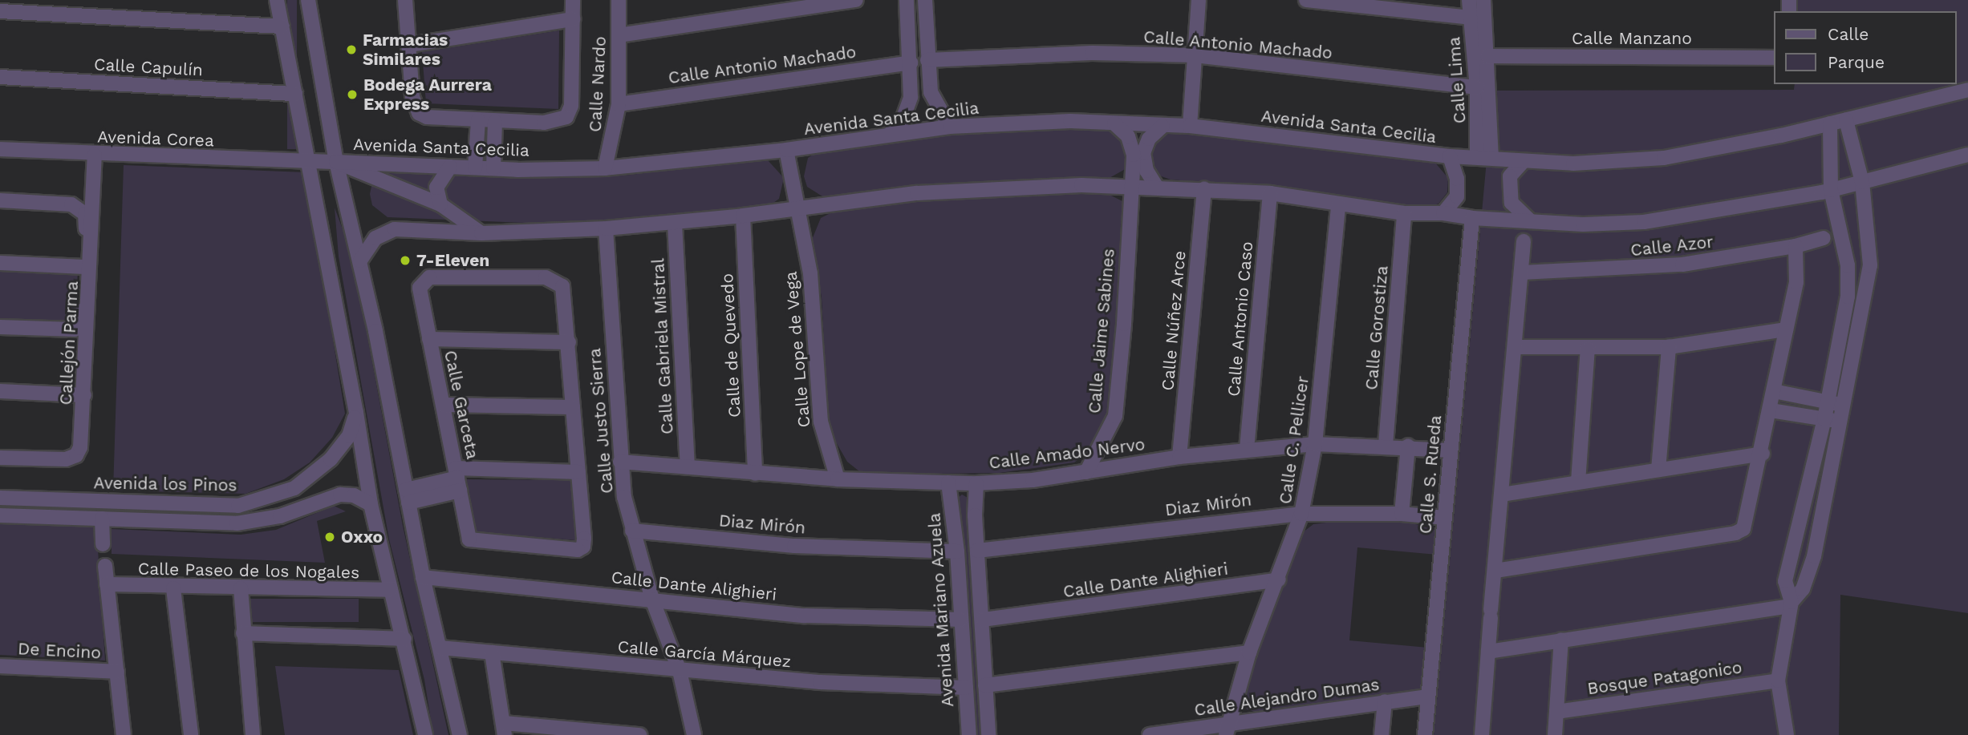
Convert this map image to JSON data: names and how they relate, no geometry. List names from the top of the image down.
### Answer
{
  "streets": {
    "street": [
      "Calle Manzano",
      "Calle Antonio Machado",
      "Calle Capulín",
      "Calle Lima",
      "Calle Nardo",
      "Avenida Santa Cecilia",
      "Avenida Corea",
      "Calle Azor",
      "Calle Antonio Caso",
      "Calle Núñez Arce",
      "Calle Gorostiza",
      "Calle Jaime Sabines",
      "Callejón Parma",
      "Calle de Quevedo",
      "Calle Gabriela Mistral",
      "Calle Lope de Vega",
      "Calle Garceta",
      "Calle Justo Sierra",
      "Calle C. Pellicer",
      "Calle Amado Nervo",
      "Calle S. Rueda",
      "Avenida los Pinos",
      "Diaz Mirón",
      "Calle Paseo de los Nogales",
      "Calle Dante Alighieri",
      "Avenida Mariano Azuela",
      "De Encino",
      "Calle García Márquez",
      "Bosque Patagonico",
      "Calle Alejandro Dumas"
    ]
  },
  "crossings": [
    ["Calle Manzano", "Calle Lima"],
    ["Calle Antonio Machado", "Calle Lima"],
    ["Calle Antonio Machado", "Calle Nardo"],
    ["Calle Lima", "Avenida Santa Cecilia"],
    ["Calle Nardo", "Avenida Santa Cecilia"],
    ["Avenida Santa Cecilia", "Avenida Corea"],
    ["Avenida Santa Cecilia", "Calle Jaime Sabines"],
    ["Avenida Santa Cecilia", "Calle Lope de Vega"],
    ["Avenida Corea", "Callejón Parma"],
    ["Calle Antonio Caso", "Calle Amado Nervo"],
    ["Calle Núñez Arce", "Calle Amado Nervo"],
    ["Calle Gorostiza", "Calle Amado Nervo"],
    ["Calle Jaime Sabines", "Calle Amado Nervo"],
    ["Calle de Quevedo", "Calle Amado Nervo"],
    ["Calle Gabriela Mistral", "Calle Amado Nervo"],
    ["Calle Lope de Vega", "Calle Amado Nervo"],
    ["Calle Justo Sierra", "Calle Amado Nervo"],
    ["Calle Justo Sierra", "Diaz Mirón"],
    ["Calle Justo Sierra", "Calle Dante Alighieri"],
    ["Calle Justo Sierra", "Calle García Márquez"],
    ["Calle C. Pellicer", "Calle Amado Nervo"],
    ["Calle C. Pellicer", "Diaz Mirón"],
    ["Calle C. Pellicer", "Calle Dante Alighieri"],
    ["Calle C. Pellicer", "Calle Alejandro Dumas"],
    ["Calle Amado Nervo", "Calle S. Rueda"],
    ["Calle Amado Nervo", "Avenida Mariano Azuela"],
    ["Calle S. Rueda", "Diaz Mirón"],
    ["Calle S. Rueda", "Calle Alejandro Dumas"],
    ["Diaz Mirón", "Avenida Mariano Azuela"],
    ["Calle Dante Alighieri", "Avenida Mariano Azuela"],
    ["Avenida Mariano Azuela", "Calle García Márquez"]
  ],
  "places": [
    "Farmacias Similares",
    "Bodega Aurrera Express",
    "7-Eleven",
    "Oxxo"
  ],
  "legend": ["Calle", "Parque"]
}
